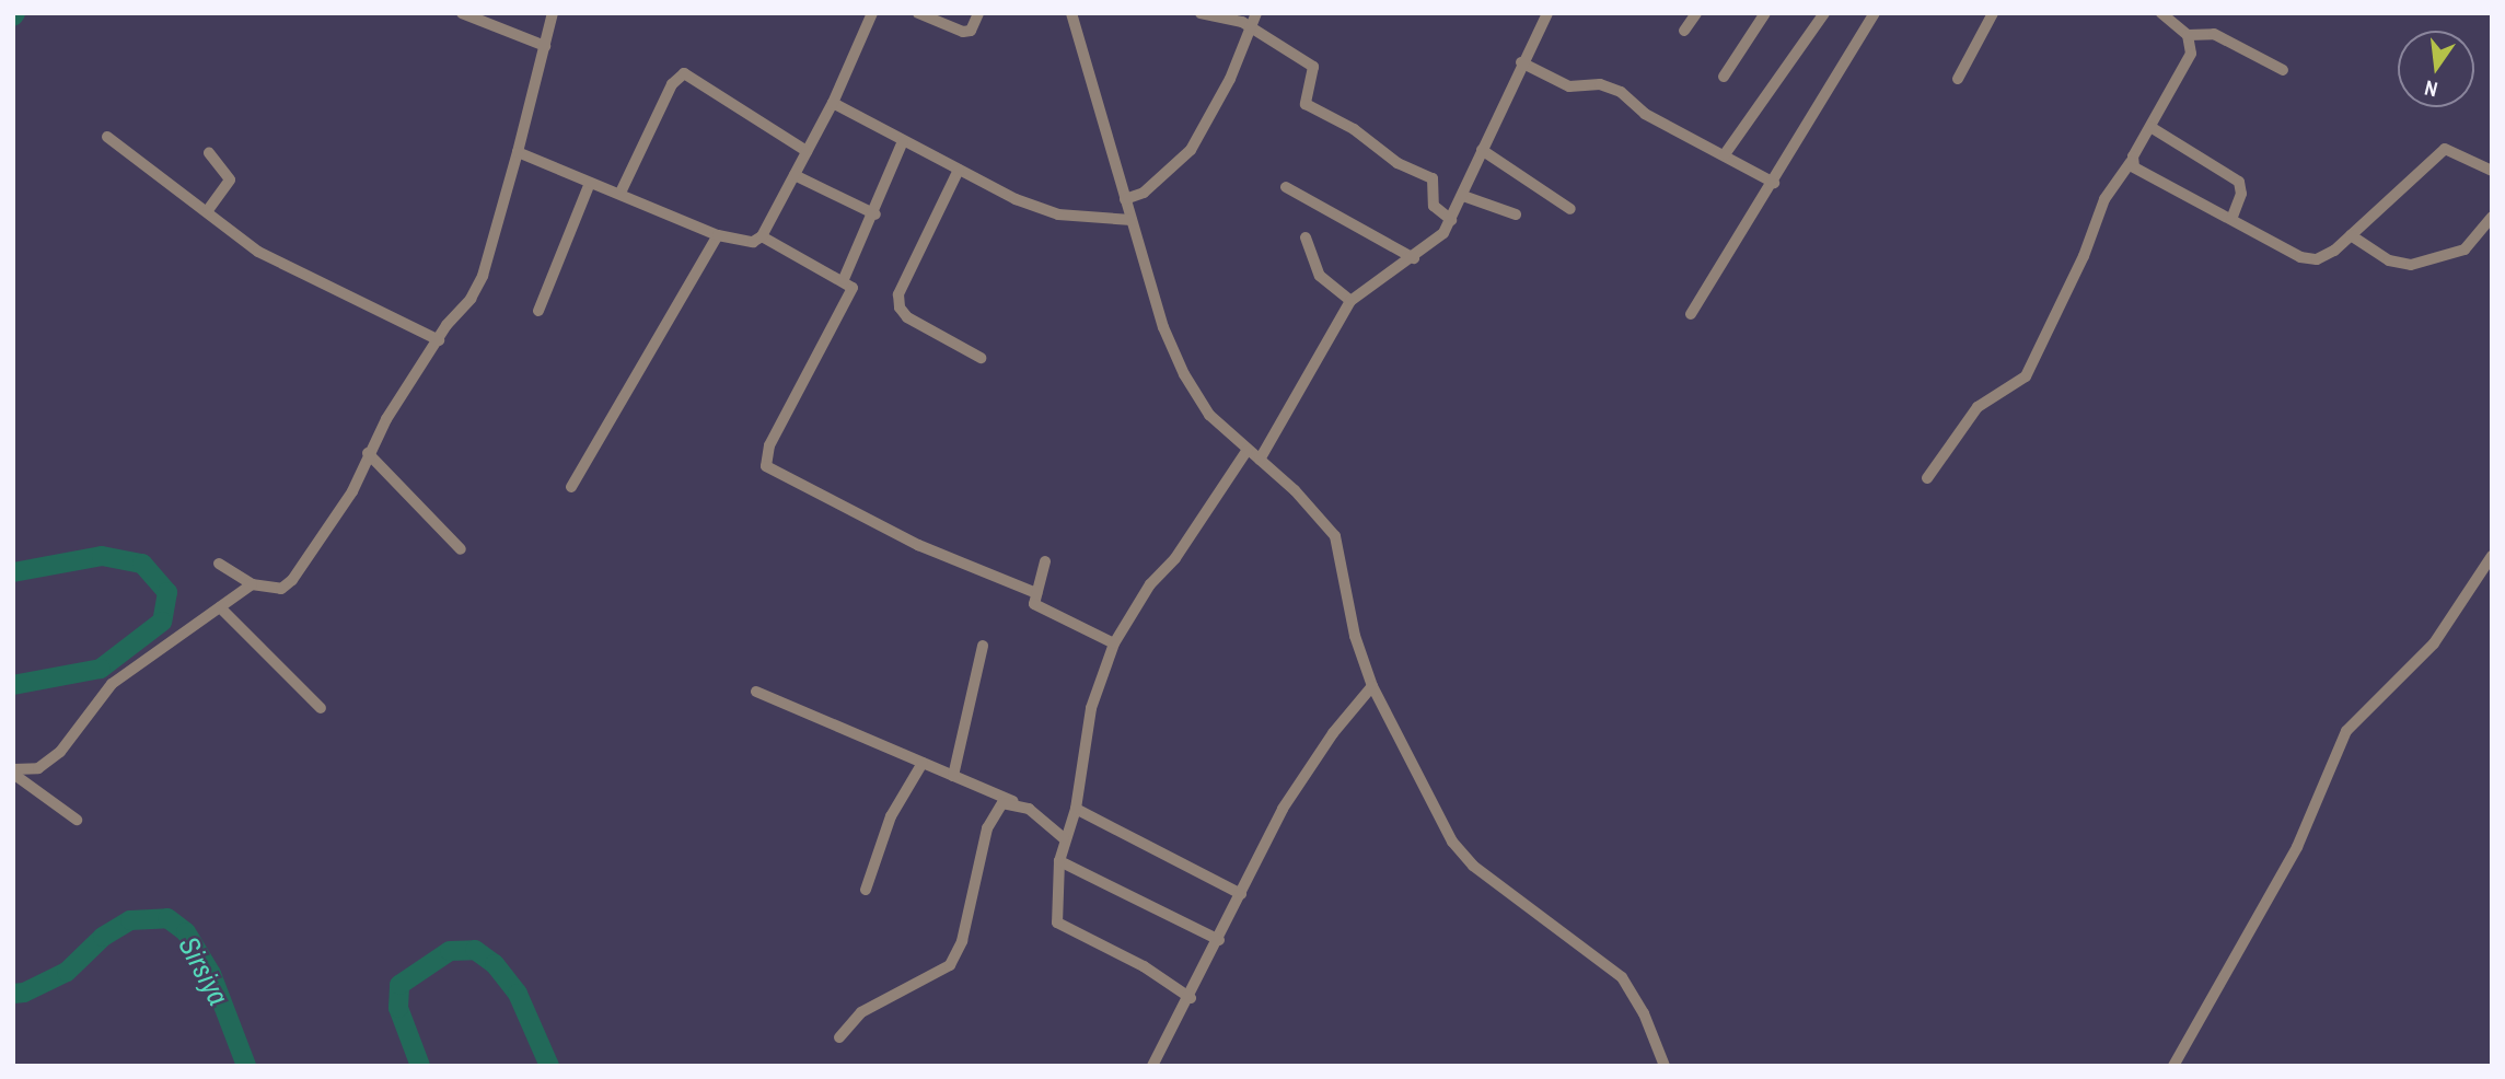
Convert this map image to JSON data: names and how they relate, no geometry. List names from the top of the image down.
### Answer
{
  "water": ["Sirsiya"],
  "north": "bottom"
}
